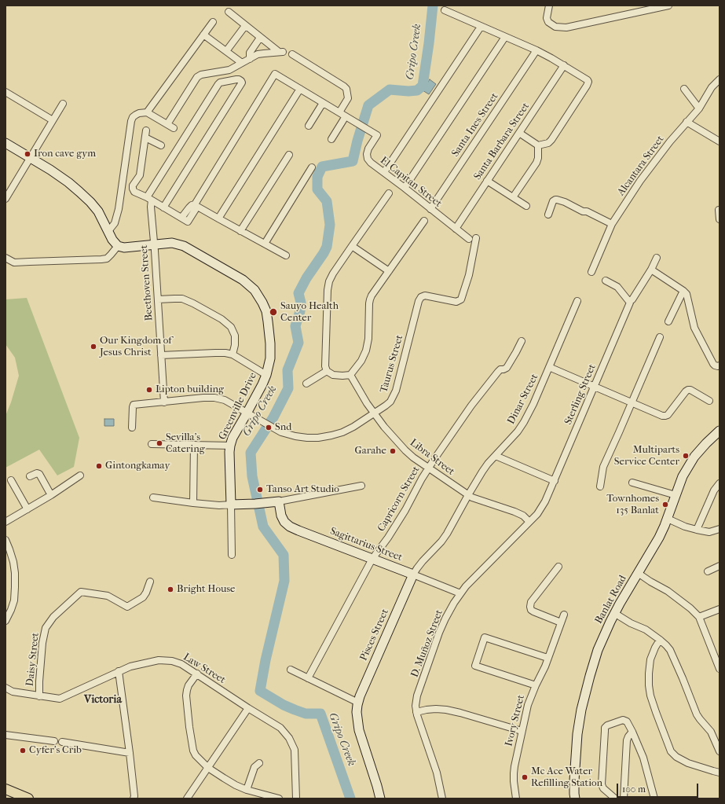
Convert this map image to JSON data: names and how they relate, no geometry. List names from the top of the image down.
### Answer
{
  "streets": {
    "street": [
      "Santa Ines Street",
      "Santa Barbara Street",
      "Alcantara Street",
      "El Capitan Street",
      "Beethoven Street",
      "Taurus Street",
      "Sterling Street",
      "Dinar Street",
      "Greenville Drive",
      "Libra Street",
      "Capricorn Street",
      "Sagittarius Street",
      "Banlat Road",
      "Pisces Street",
      "D. Muñoz Street",
      "Daisy Street",
      "Law Street",
      "Ivory Street"
    ]
  },
  "crossings": [
    ["Santa Ines Street", "El Capitan Street"],
    ["Santa Barbara Street", "El Capitan Street"],
    ["Beethoven Street", "Taurus Street"],
    ["Beethoven Street", "Greenville Drive"],
    ["Taurus Street", "Greenville Drive"],
    ["Taurus Street", "Libra Street"],
    ["Sterling Street", "Libra Street"],
    ["Sterling Street", "D. Muñoz Street"],
    ["Dinar Street", "Libra Street"],
    ["Dinar Street", "Pisces Street"],
    ["Libra Street", "Capricorn Street"],
    ["Libra Street", "Pisces Street"],
    ["Libra Street", "D. Muñoz Street"],
    ["Capricorn Street", "Sagittarius Street"],
    ["Sagittarius Street", "Pisces Street"],
    ["Sagittarius Street", "D. Muñoz Street"],
    ["Daisy Street", "Law Street"]
  ],
  "districts": ["Victoria"],
  "water": ["Gripo Creek"],
  "places": [
    "Iron cave gym",
    "Sauyo Health Center",
    "Our Kingdom of Jesus Christ",
    "Lipton building",
    "Snd",
    "Sevilla’s Catering",
    "Garahe",
    "Multiparts Service Center",
    "Gintongkamay",
    "Tanso Art Studio",
    "Townhomes 135 Banlat",
    "Bright House",
    "Cyfer's Crib",
    "Mc Ace Water Refilling Station"
  ],
  "scale_bar": "100 m"
}
